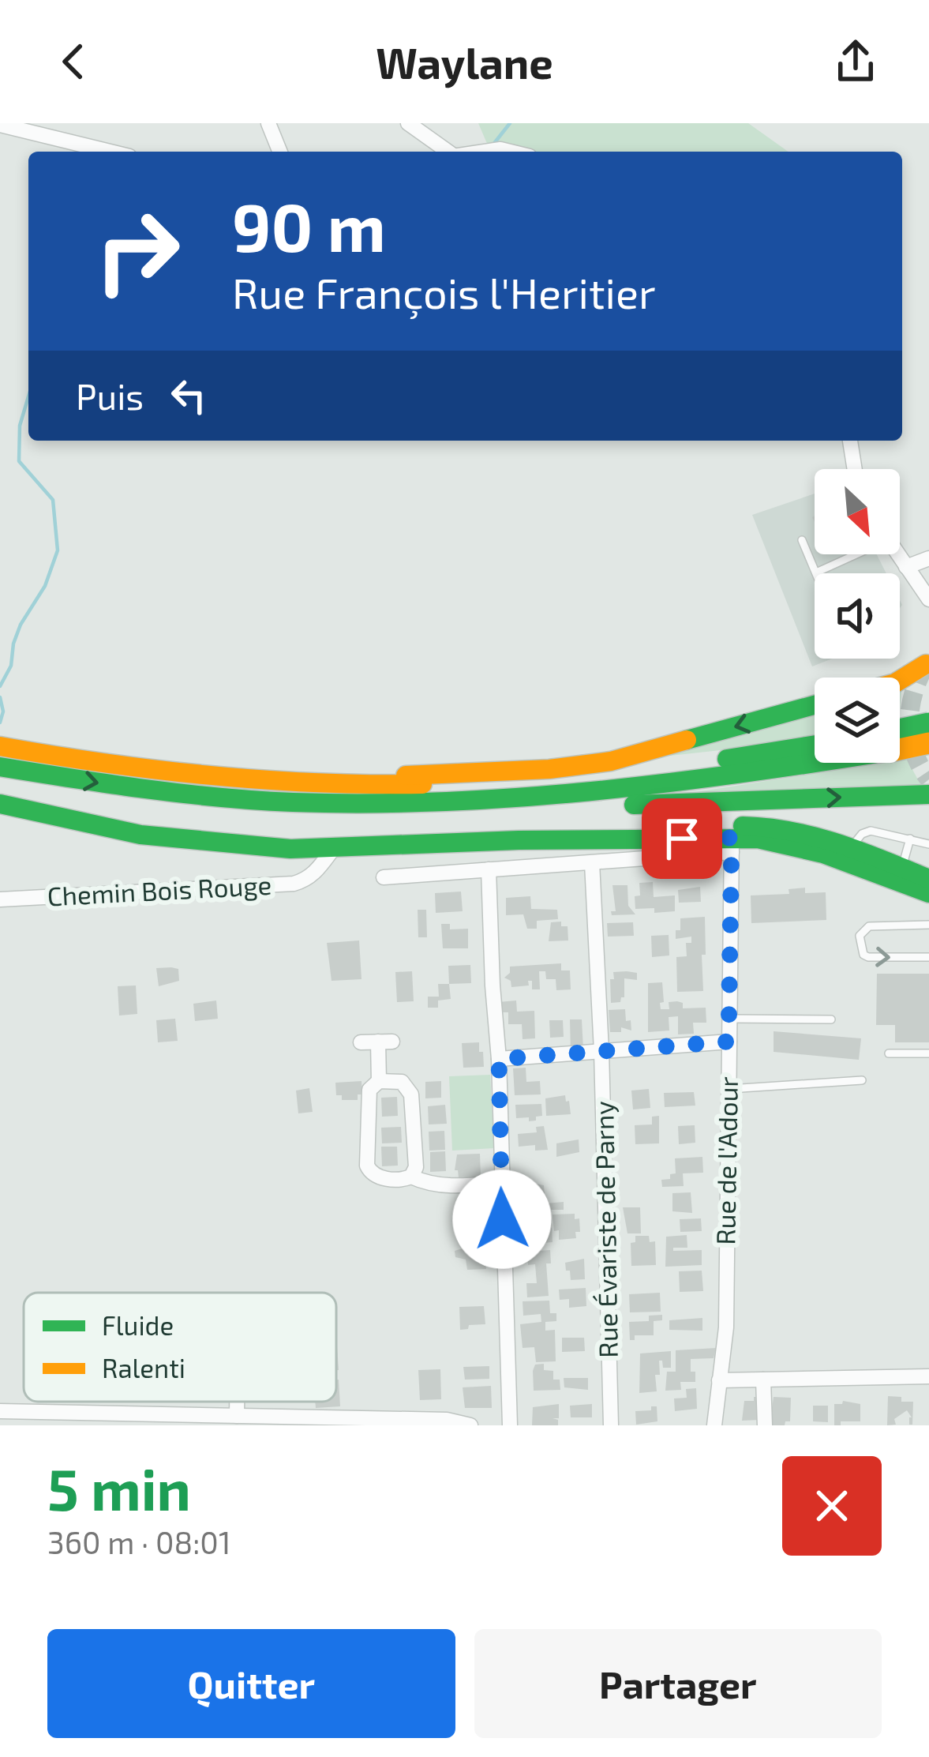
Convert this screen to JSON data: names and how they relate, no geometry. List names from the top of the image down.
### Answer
{
  "streets": {
    "street": ["Chemin Bois Rouge", "Rue de l'Adour", "Rue Évariste de Parny"]
  },
  "legend": ["Fluide", "Ralenti"],
  "north": "bottom right",
  "page": {
    "header": "Waylane",
    "turn": ["90 m", "Rue François l'Heritier"],
    "then": "Puis",
    "heading": ["5 min", "360 m · 08:01"],
    "buttons": ["Quitter", "Partager"]
  }
}
